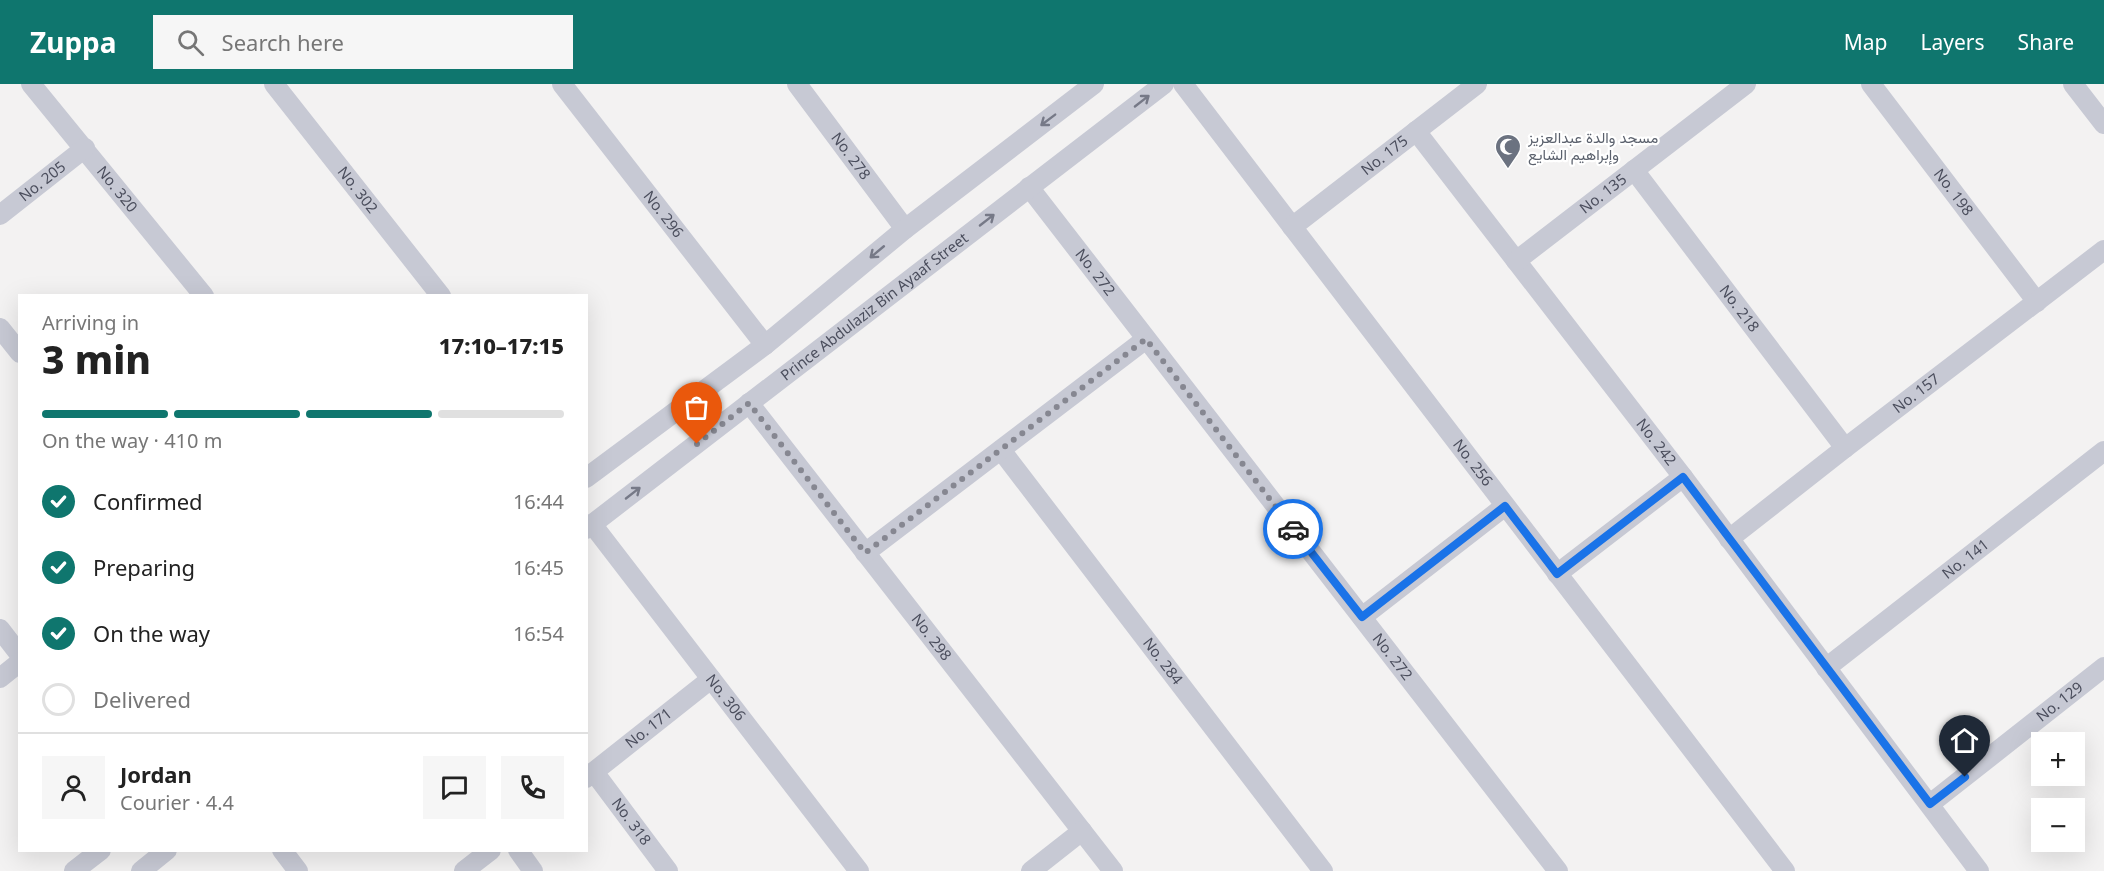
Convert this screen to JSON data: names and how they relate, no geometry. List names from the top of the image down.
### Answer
{
  "streets": {
    "street": [
      "No. 175",
      "No. 278",
      "No. 205",
      "No. 320",
      "No. 302",
      "No. 198",
      "No. 135",
      "No. 296",
      "No. 272",
      "Prince Abdulaziz Bin Ayaaf Street",
      "No. 218",
      "No. 157",
      "No. 242",
      "No. 256",
      "No. 141",
      "No. 298",
      "No. 284",
      "No. 306",
      "No. 129",
      "No. 171",
      "No. 318"
    ]
  },
  "crossings": [
    ["No. 175", "No. 242"],
    ["No. 175", "No. 256"],
    ["No. 205", "No. 320"],
    ["No. 198", "No. 157"],
    ["No. 135", "No. 218"],
    ["No. 135", "No. 242"],
    ["No. 272", "Prince Abdulaziz Bin Ayaaf Street"],
    ["Prince Abdulaziz Bin Ayaaf Street", "No. 298"],
    ["Prince Abdulaziz Bin Ayaaf Street", "No. 306"],
    ["No. 218", "No. 157"],
    ["No. 157", "No. 242"],
    ["No. 242", "No. 141"],
    ["No. 242", "No. 129"],
    ["No. 306", "No. 171"],
    ["No. 171", "No. 318"]
  ],
  "places": {
    "mosque": ["مسجد والدة عبدالعزيز وإبراهيم الشايع"]
  },
  "page": {
    "header": "Zuppa",
    "search": "Search here",
    "nav": ["Map", "Layers", "Share"],
    "heading": ["3 min", "Arriving in", "17:10–17:15"],
    "panel": ["Jordan", "Courier · 4.4"],
    "bar": "On the way · 410 m",
    "list": [
      ["Confirmed", "16:44"],
      ["Preparing", "16:45"],
      ["On the way", "16:54"],
      "Delivered"
    ],
    "map_buttons": ["+", "−"]
  }
}
